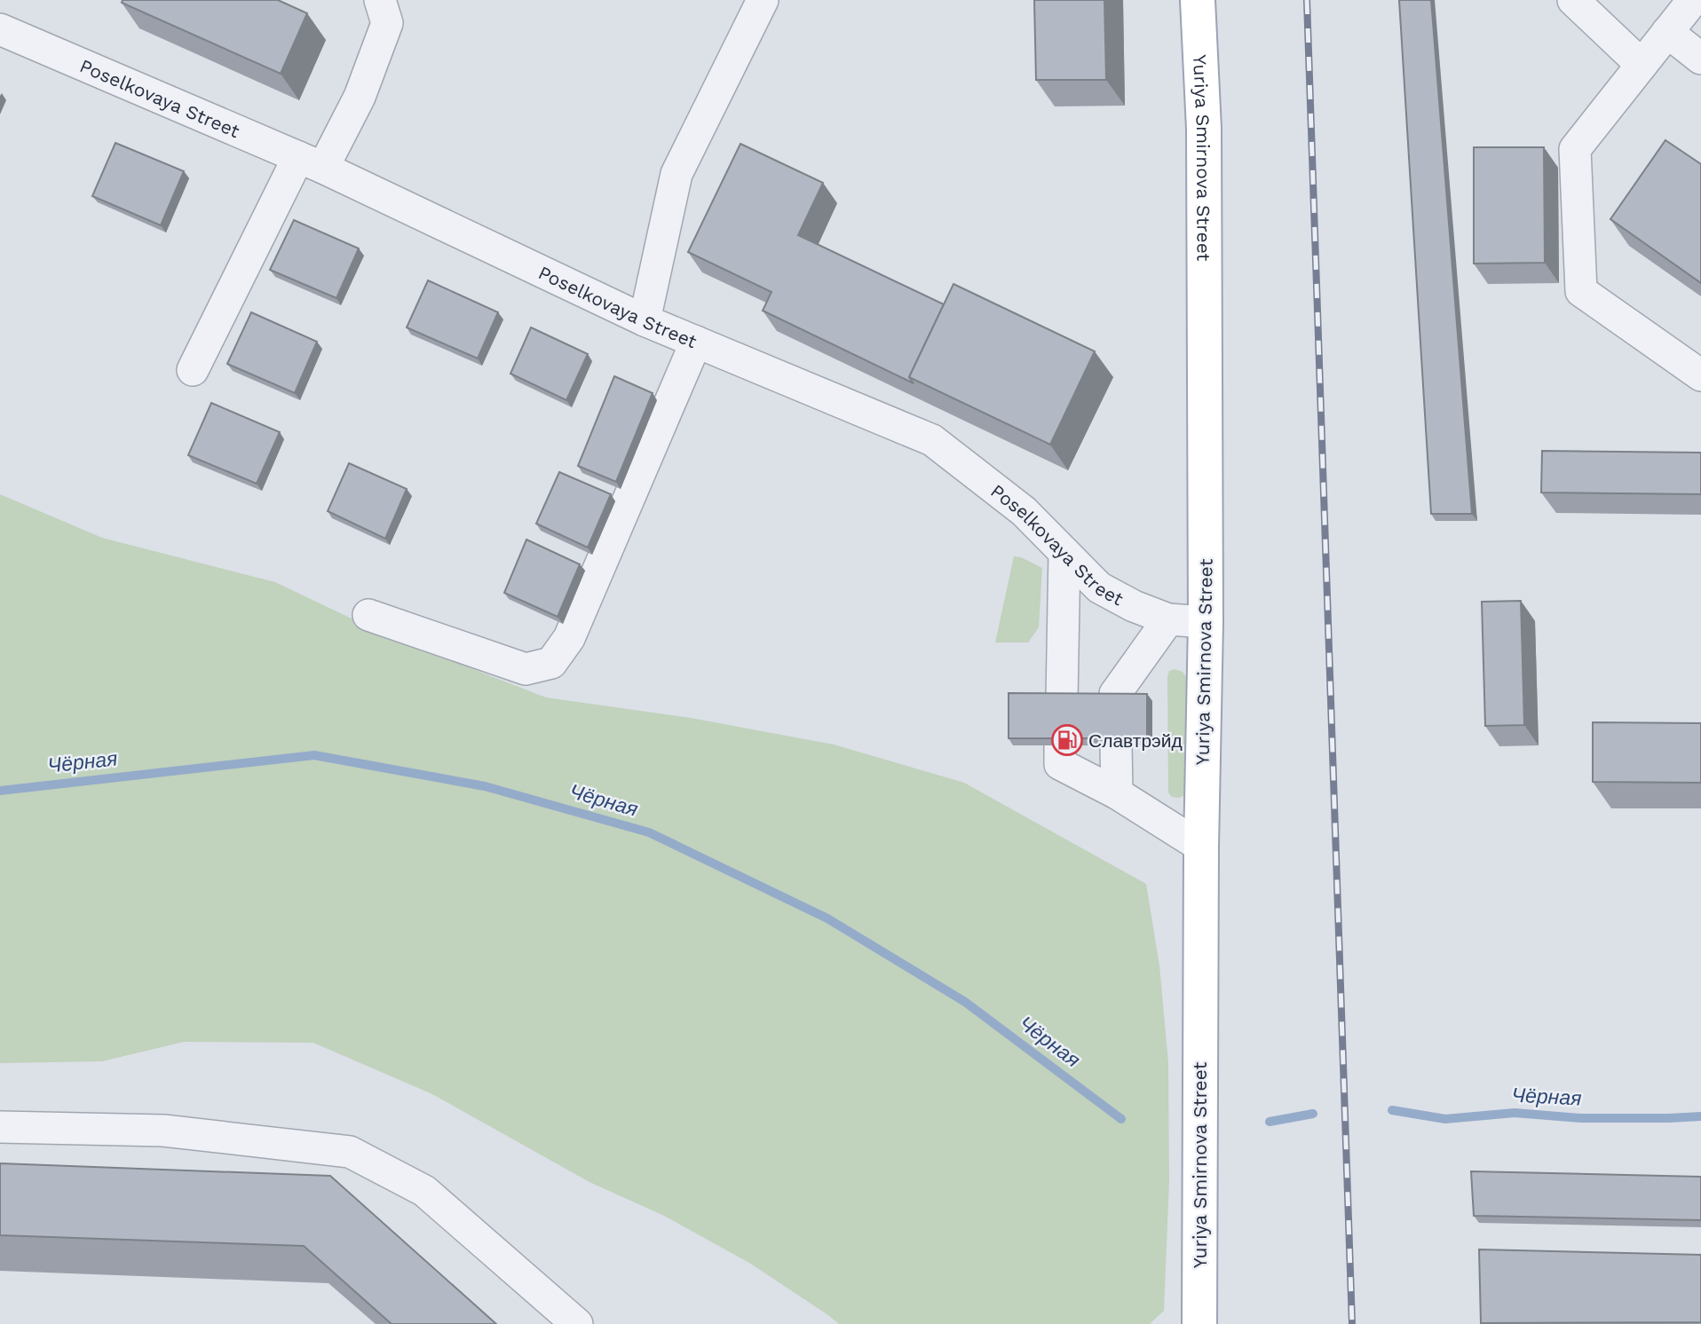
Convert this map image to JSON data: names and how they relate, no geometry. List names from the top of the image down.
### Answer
{
  "streets": {
    "main road": ["Yuriya Smirnova Street"],
    "street": ["Poselkovaya Street"]
  },
  "crossings": [
    ["Poselkovaya Street", "Yuriya Smirnova Street"]
  ],
  "water": ["Чёрная"],
  "places": {
    "fuel station": ["Славтрэйд"]
  }
}
